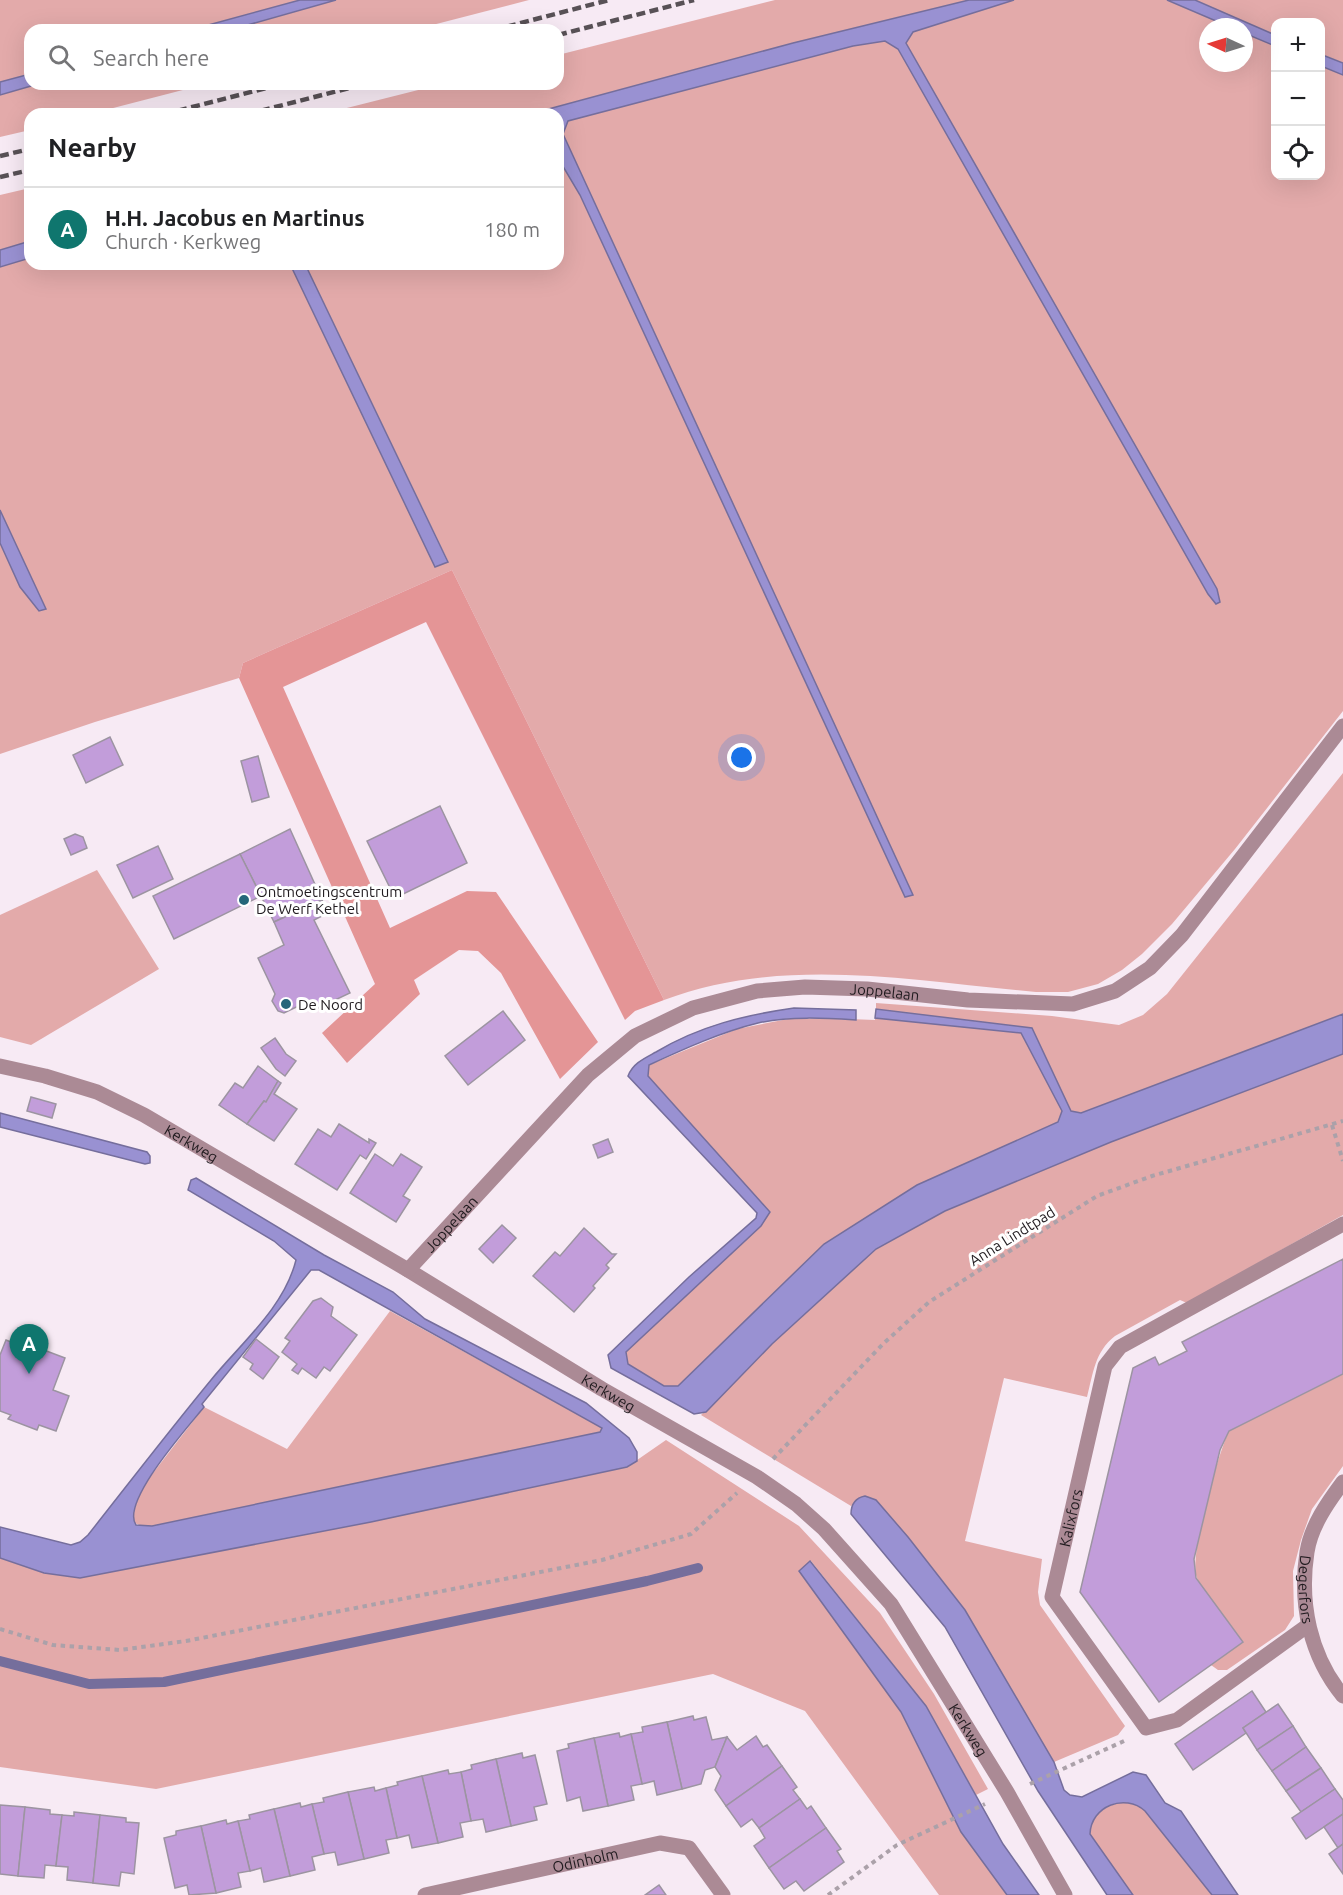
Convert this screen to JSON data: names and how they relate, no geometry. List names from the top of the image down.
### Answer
{
  "streets": {
    "street": [
      "Joppelaan",
      "Kerkweg",
      "Kalixfors",
      "Degerfors",
      "Odinholm"
    ],
    "path": ["Anna Lindtpad"]
  },
  "crossings": [
    ["Joppelaan", "Kerkweg"],
    ["Kerkweg", "Anna Lindtpad"]
  ],
  "places": ["Ontmoetingscentrum De Werf Kethel", "De Noord"],
  "north": "left",
  "page": {
    "map_buttons": ["+", "−"],
    "search": "Search here",
    "heading": "Nearby",
    "list": [
      {
        "mark": "A",
        "name": "H.H. Jacobus en Martinus",
        "note": "Church · Kerkweg",
        "value": "180 m"
      }
    ],
    "pins": "A"
  }
}
